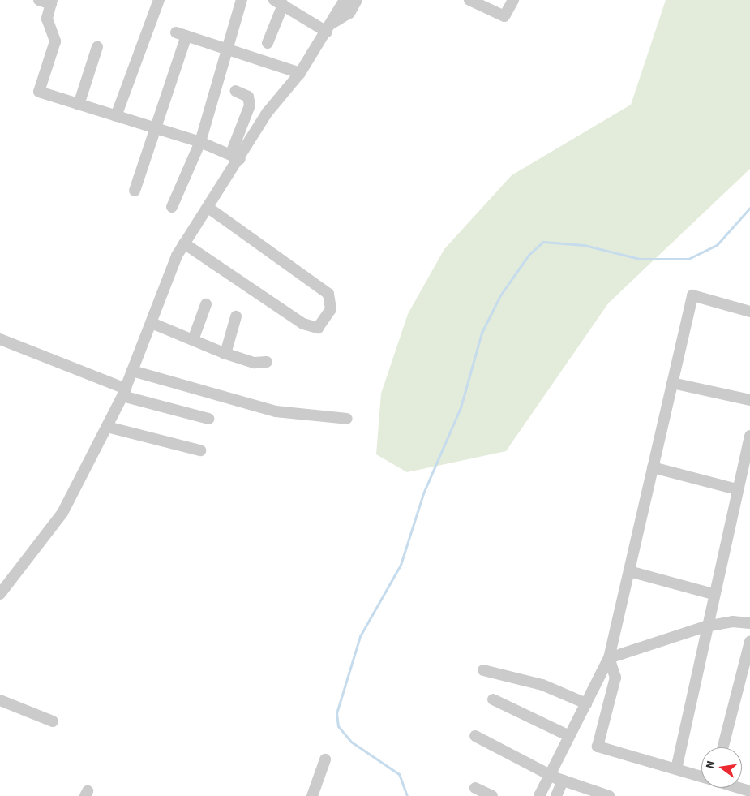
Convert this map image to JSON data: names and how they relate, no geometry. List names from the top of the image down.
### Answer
{
  "north": "left"
}
